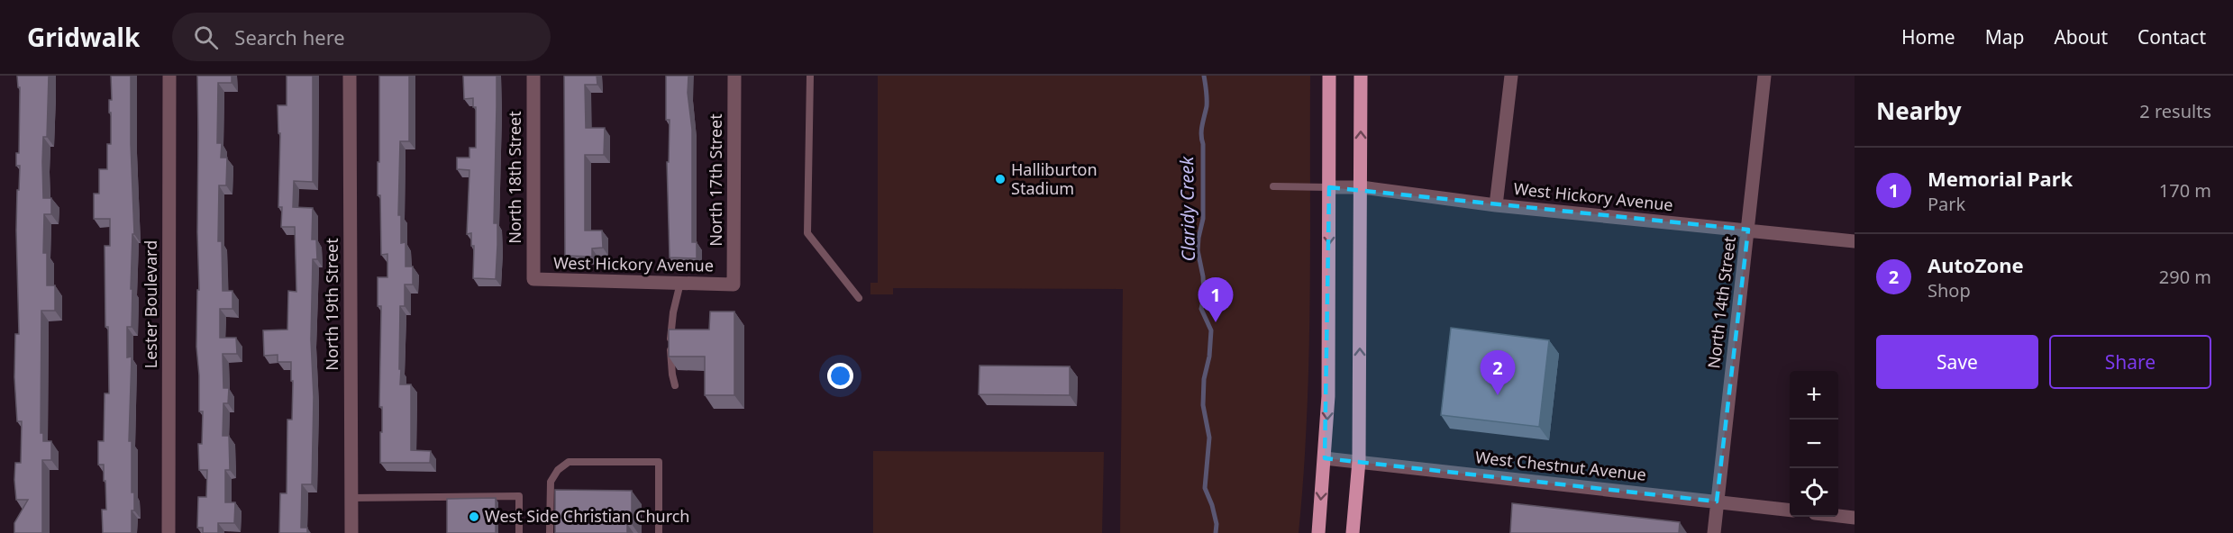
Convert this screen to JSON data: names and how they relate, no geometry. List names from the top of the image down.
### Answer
{
  "streets": {
    "street": [
      "North 18th Street",
      "North 17th Street",
      "West Hickory Avenue",
      "North 14th Street",
      "Lester Boulevard",
      "North 19th Street",
      "West Chestnut Avenue"
    ]
  },
  "crossings": [
    ["North 18th Street", "West Hickory Avenue"],
    ["North 17th Street", "West Hickory Avenue"],
    ["West Hickory Avenue", "North 14th Street"],
    ["North 14th Street", "West Chestnut Avenue"]
  ],
  "water": ["Claridy Creek"],
  "places": ["Halliburton Stadium", "West Side Christian Church"],
  "page": {
    "header": "Gridwalk",
    "search": "Search here",
    "nav": [
      "Home",
      "Map",
      "About",
      "Contact"
    ],
    "heading": ["Nearby", "2 results"],
    "list": [
      {
        "mark": "1",
        "name": "Memorial Park",
        "note": "Park",
        "value": "170 m"
      },
      {
        "mark": "2",
        "name": "AutoZone",
        "note": "Shop",
        "value": "290 m"
      }
    ],
    "pins": ["1", "2"],
    "buttons": ["Save", "Share"],
    "map_buttons": ["+", "−"]
  }
}
